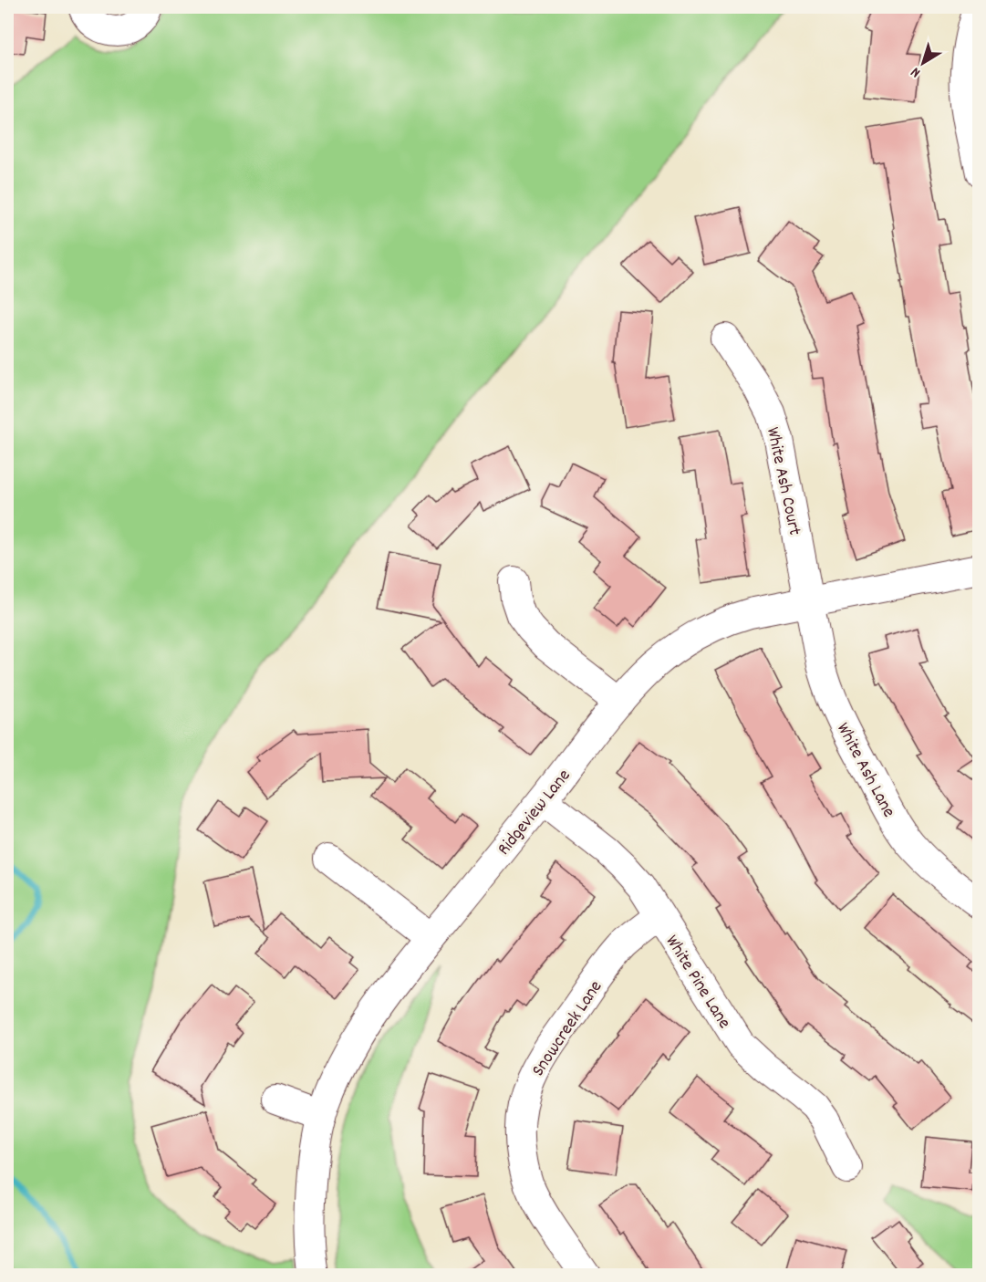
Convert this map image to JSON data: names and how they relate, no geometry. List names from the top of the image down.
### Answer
{
  "streets": {
    "street": [
      "White Ash Court",
      "White Ash Lane",
      "Ridgeview Lane",
      "White Pine Lane",
      "Snowcreek Lane"
    ]
  },
  "crossings": [
    ["White Ash Court", "White Ash Lane"],
    ["White Ash Court", "Ridgeview Lane"],
    ["White Ash Lane", "Ridgeview Lane"],
    ["Ridgeview Lane", "White Pine Lane"],
    ["White Pine Lane", "Snowcreek Lane"]
  ],
  "north": "bottom left"
}
